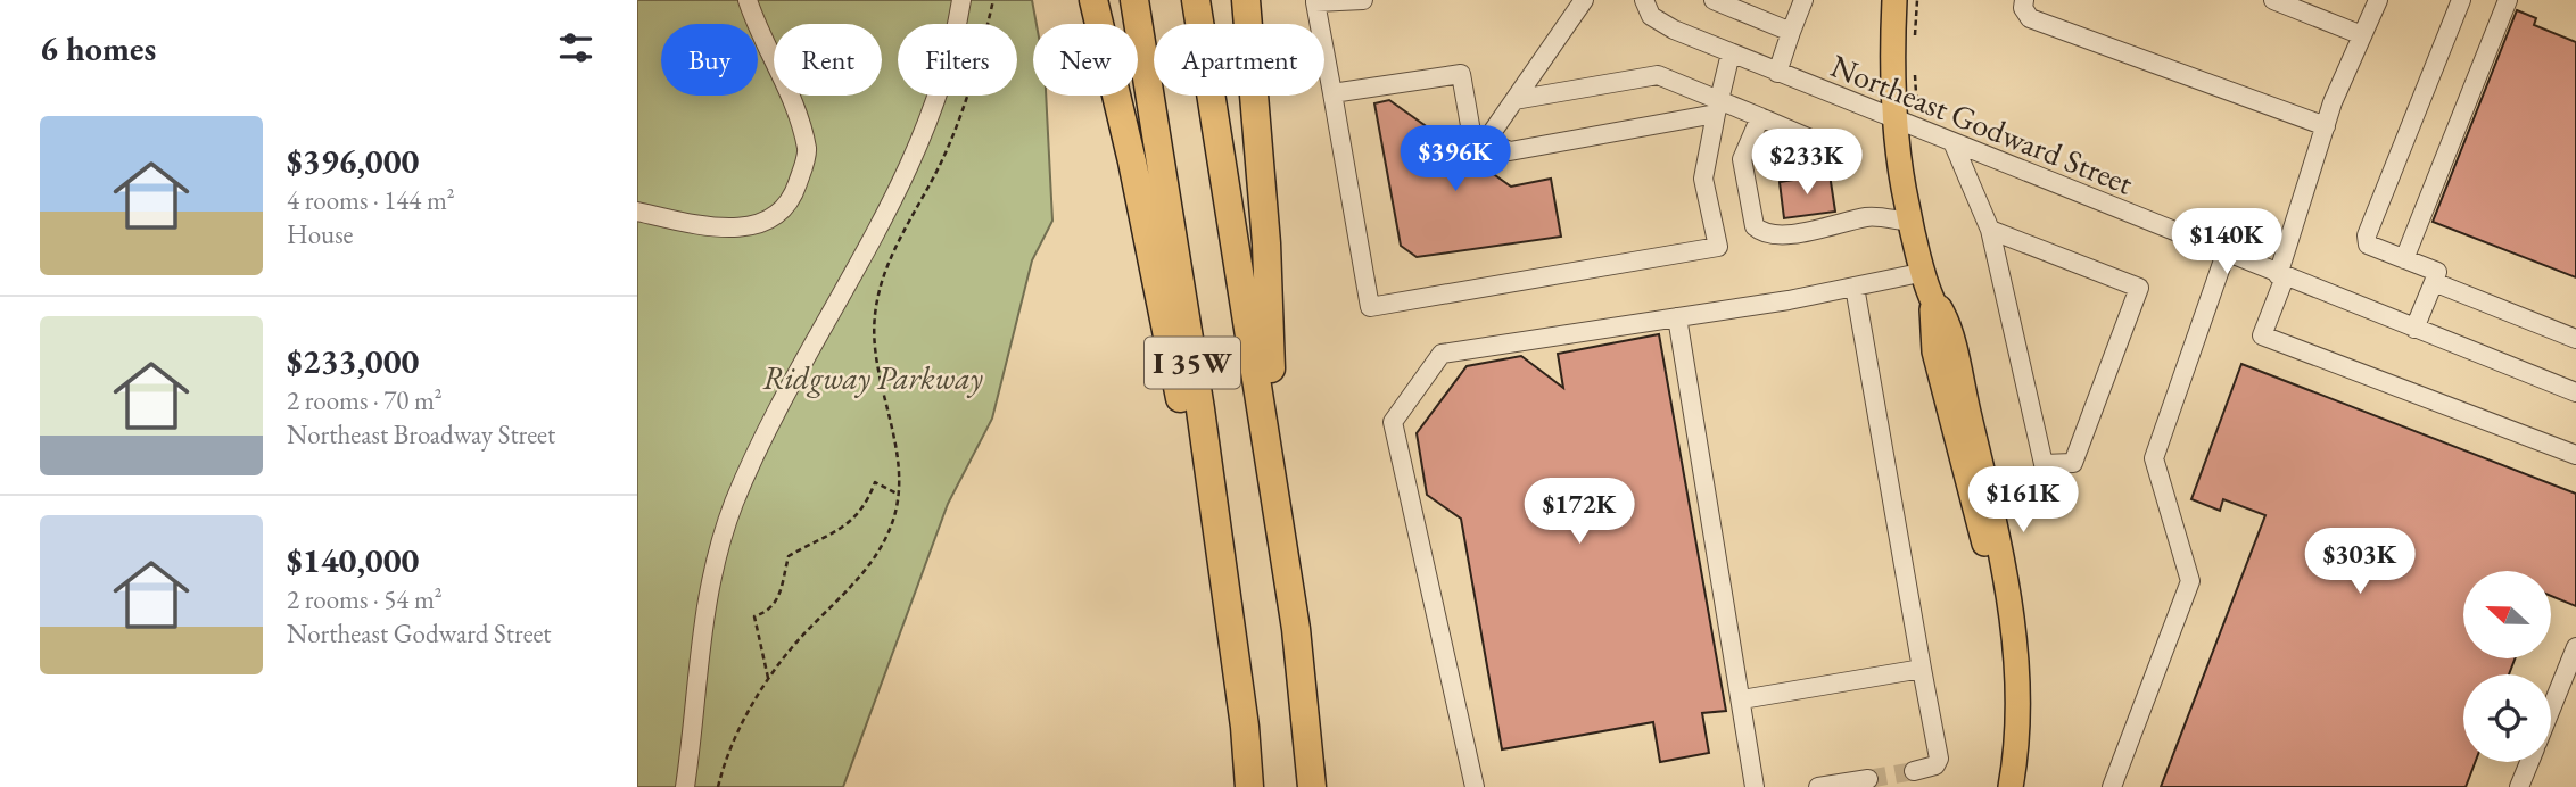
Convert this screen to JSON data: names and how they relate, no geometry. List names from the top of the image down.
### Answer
{
  "streets": {
    "highway": ["I 35W"],
    "street": ["Northeast Godward Street"]
  },
  "parks": ["Ridgway Parkway"],
  "north": "left",
  "page": {
    "heading": "6 homes",
    "chip": [
      "Buy",
      "Rent",
      "Filters",
      "New",
      "Apartment"
    ],
    "list": [
      {
        "name": "$396,000",
        "note": "4 rooms · 144 m² · House"
      },
      {
        "name": "$233,000",
        "note": "2 rooms · 70 m² · Northeast Broadway Street"
      },
      {
        "name": "$140,000",
        "note": "2 rooms · 54 m² · Northeast Godward Street"
      }
    ],
    "price": [
      "$396K",
      "$233K",
      "$140K",
      "$161K",
      "$172K",
      "$303K"
    ]
  }
}
